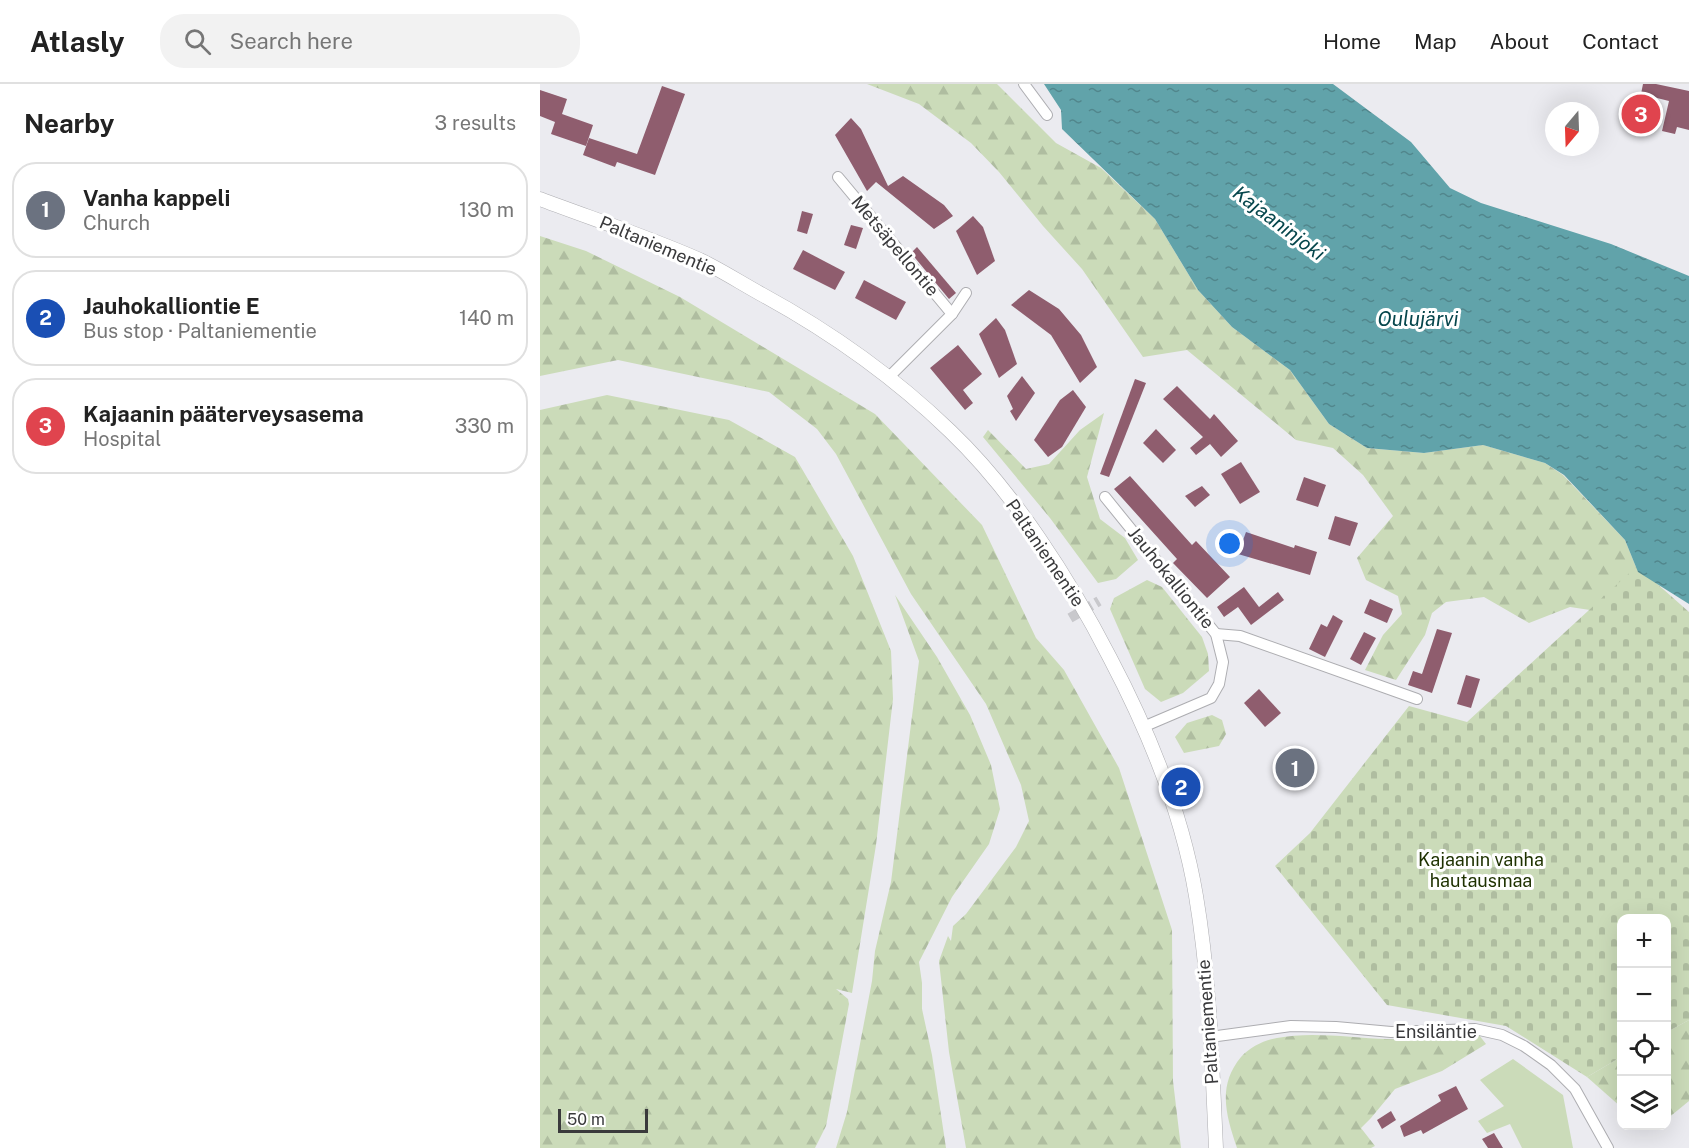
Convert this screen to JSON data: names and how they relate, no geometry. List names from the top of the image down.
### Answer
{
  "streets": {
    "street": [
      "Paltaniementie",
      "Metsäpellontie",
      "Jauhokalliontie",
      "Ensiläntie"
    ]
  },
  "crossings": [
    ["Paltaniementie", "Metsäpellontie"],
    ["Paltaniementie", "Jauhokalliontie"],
    ["Paltaniementie", "Ensiläntie"]
  ],
  "water": ["Kajaaninjoki", "Oulujärvi"],
  "parks": ["Kajaanin vanha hautausmaa"],
  "scale_bar": "50 m",
  "north": "bottom",
  "page": {
    "header": "Atlasly",
    "search": "Search here",
    "nav": [
      "Home",
      "Map",
      "About",
      "Contact"
    ],
    "heading": ["Nearby", "3 results"],
    "pins": ["3", "1", "2"],
    "list": [
      {
        "mark": "1",
        "name": "Vanha kappeli",
        "note": "Church",
        "value": "130 m"
      },
      {
        "mark": "2",
        "name": "Jauhokalliontie E",
        "note": "Bus stop · Paltaniementie",
        "value": "140 m"
      },
      {
        "mark": "3",
        "name": "Kajaanin pääterveysasema",
        "note": "Hospital",
        "value": "330 m"
      }
    ],
    "map_buttons": ["+", "−"],
    "scale": "50 m"
  }
}
